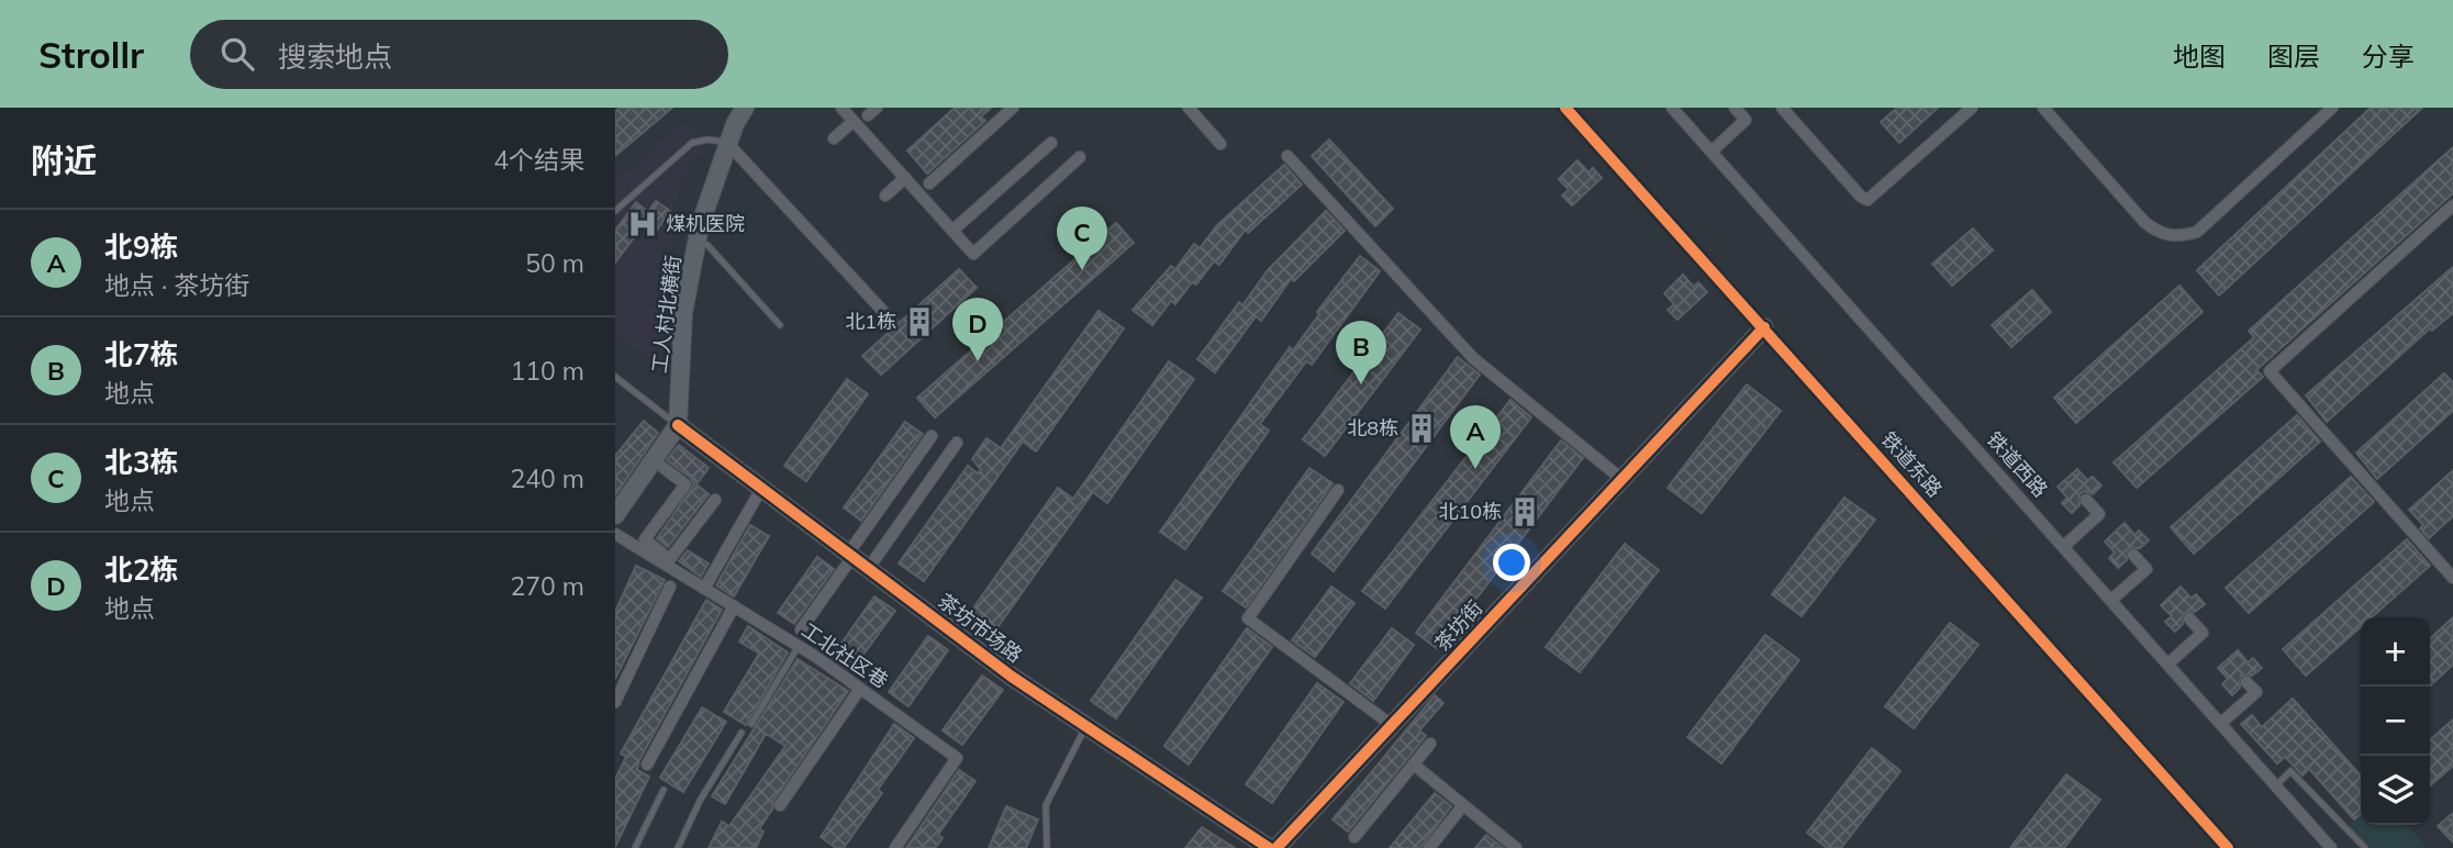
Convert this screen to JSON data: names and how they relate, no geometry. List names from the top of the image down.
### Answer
{
  "streets": {
    "street": [
      "工人村北横街",
      "铁道东路",
      "铁道西路",
      "茶坊街",
      "茶坊市场路",
      "工北社区巷"
    ]
  },
  "crossings": [
    ["工人村北横街", "茶坊市场路"],
    ["铁道东路", "茶坊街"]
  ],
  "places": {
    "hospital": ["煤机医院"],
    "building": ["北1栋", "北8栋", "北10栋"]
  },
  "page": {
    "header": "Strollr",
    "search": "搜索地点",
    "nav": ["地图", "图层", "分享"],
    "heading": ["附近", "4个结果"],
    "pins": [
      "C",
      "D",
      "B",
      "A"
    ],
    "list": [
      {
        "mark": "A",
        "name": "北9栋",
        "note": "地点 · 茶坊街",
        "value": "50 m"
      },
      {
        "mark": "B",
        "name": "北7栋",
        "note": "地点",
        "value": "110 m"
      },
      {
        "mark": "C",
        "name": "北3栋",
        "note": "地点",
        "value": "240 m"
      },
      {
        "mark": "D",
        "name": "北2栋",
        "note": "地点",
        "value": "270 m"
      }
    ],
    "map_buttons": ["+", "−"]
  }
}
